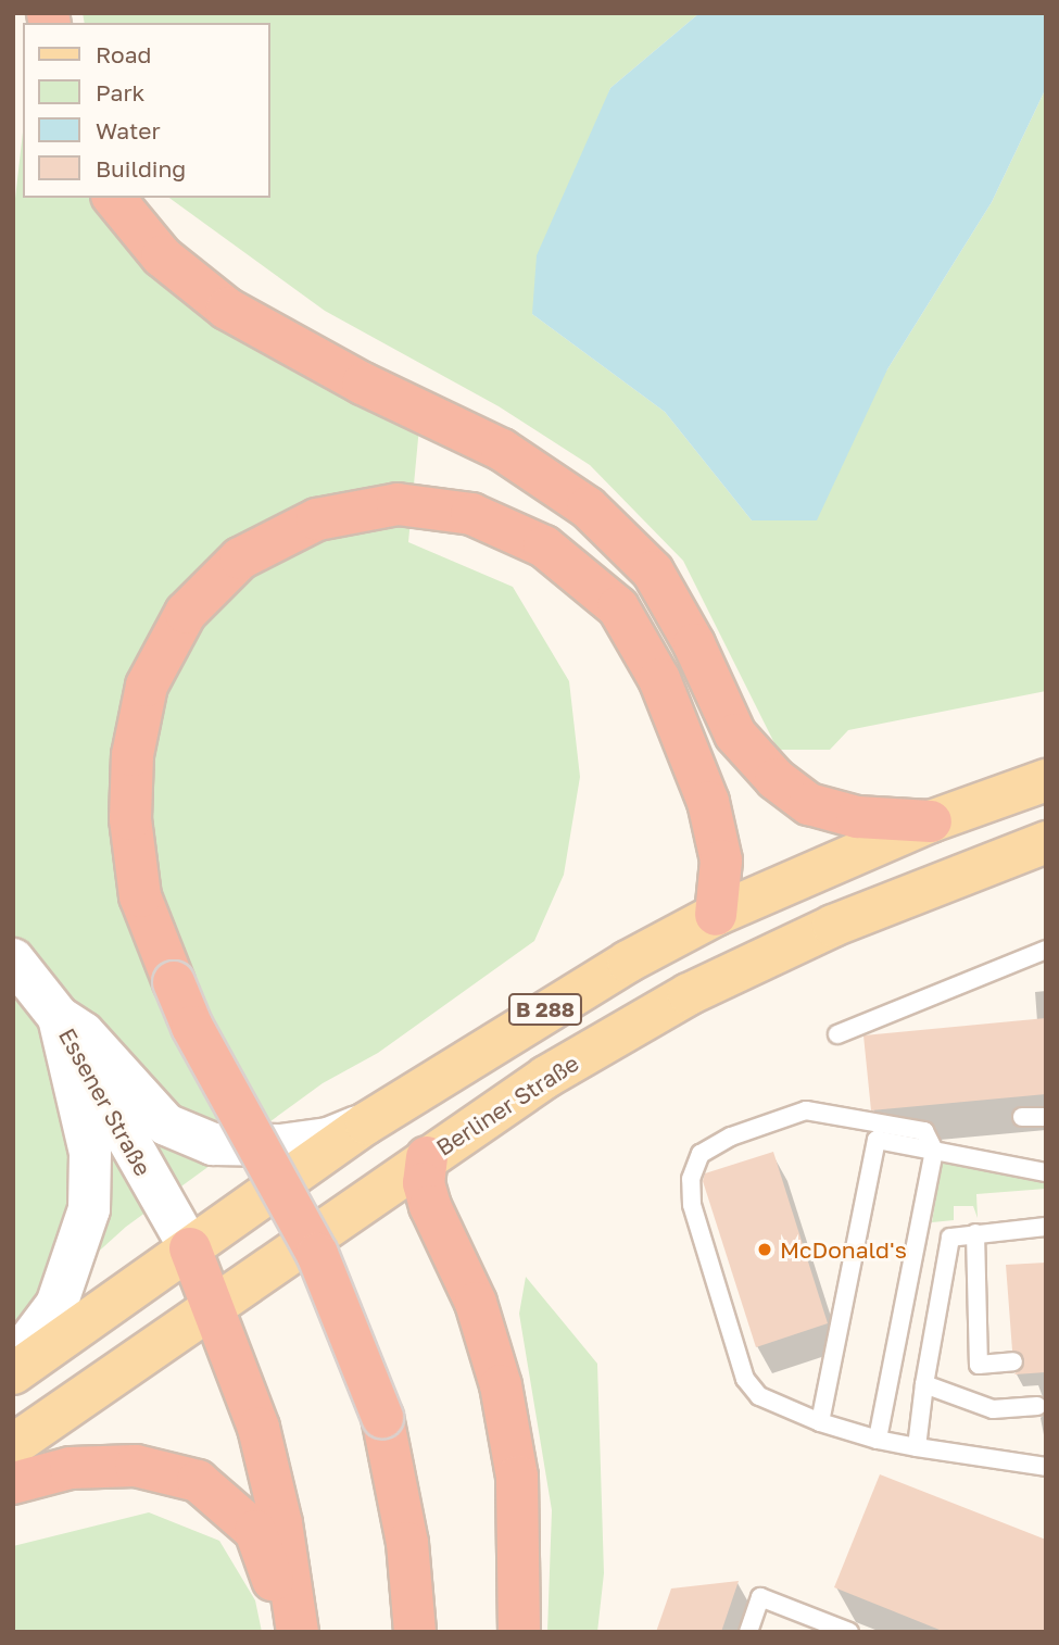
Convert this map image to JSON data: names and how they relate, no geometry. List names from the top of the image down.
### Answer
{
  "streets": {
    "main road": ["B 288", "Essener Straße", "Berliner Straße"]
  },
  "crossings": [
    ["B 288", "Essener Straße"]
  ],
  "places": ["McDonald's"],
  "legend": [
    "Road",
    "Park",
    "Water",
    "Building"
  ]
}
